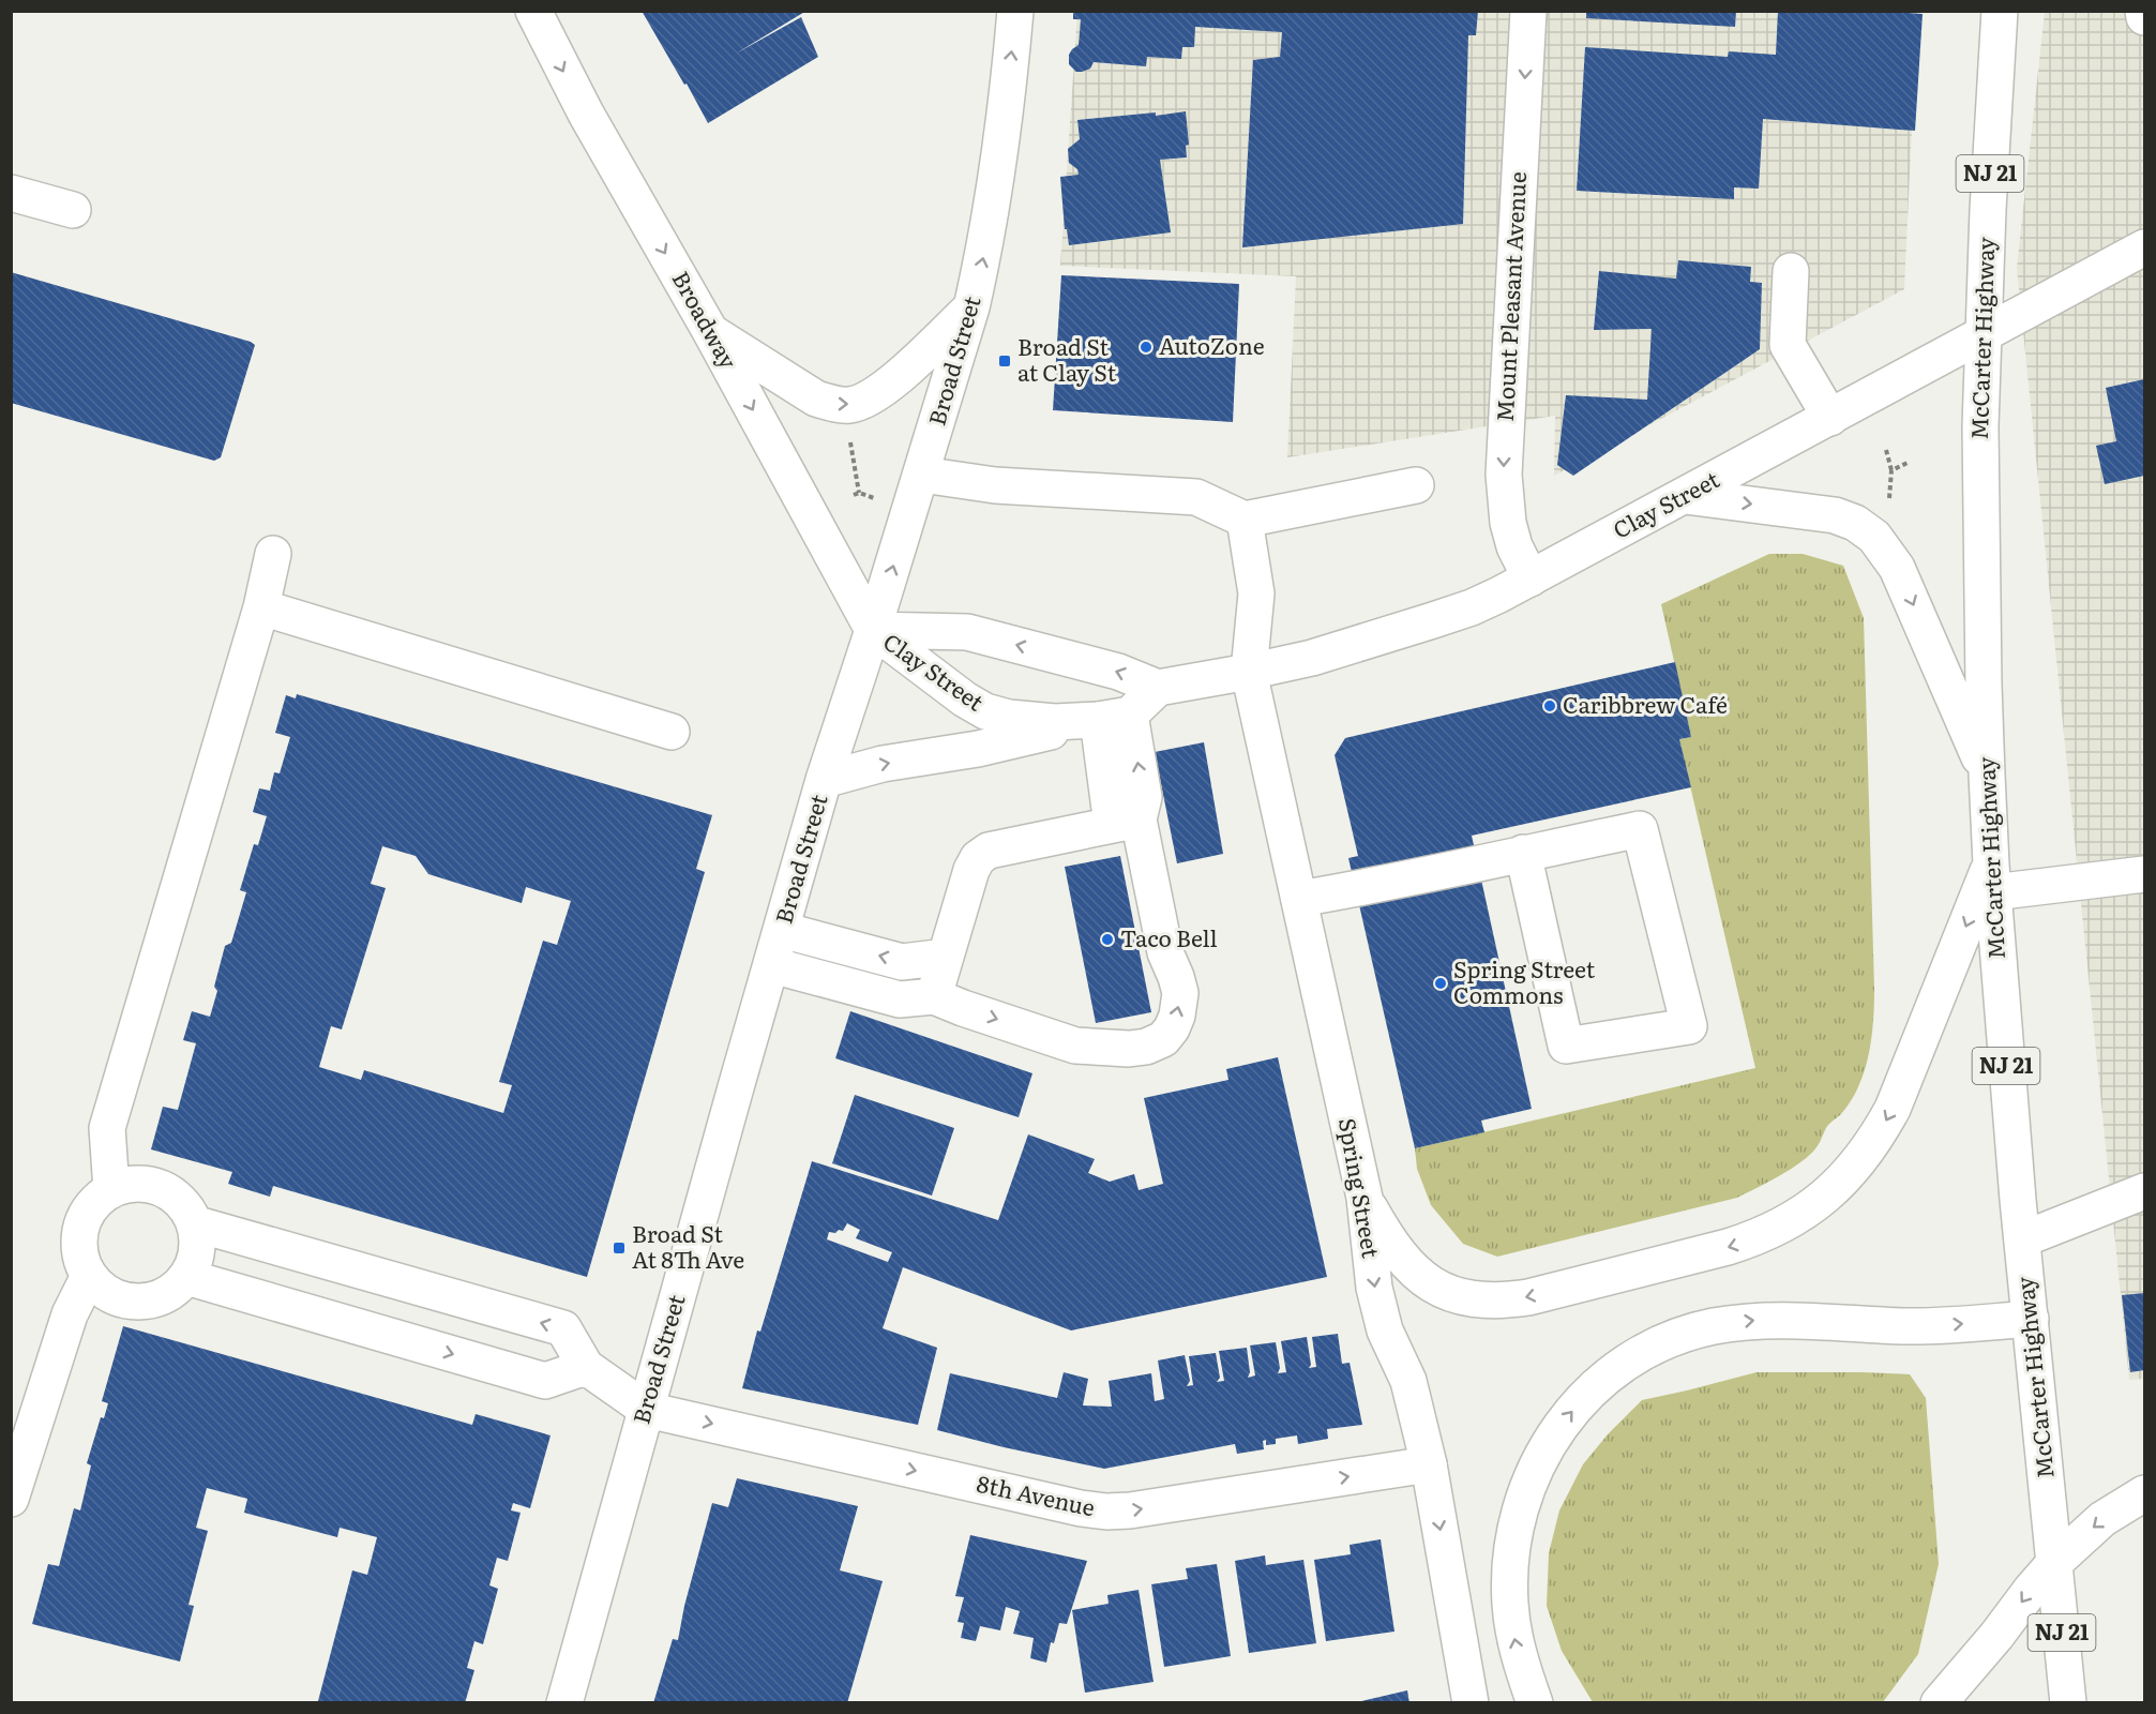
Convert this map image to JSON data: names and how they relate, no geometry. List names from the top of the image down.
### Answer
{
  "streets": {
    "main road": [
      "NJ 21",
      "Mount Pleasant Avenue",
      "Broadway",
      "McCarter Highway",
      "Broad Street",
      "Clay Street",
      "Spring Street",
      "8th Avenue"
    ]
  },
  "crossings": [
    ["Mount Pleasant Avenue", "Clay Street"],
    ["Broadway", "Broad Street"],
    ["Broadway", "Clay Street"],
    ["McCarter Highway", "Clay Street"],
    ["Broad Street", "Clay Street"],
    ["Broad Street", "8th Avenue"],
    ["Clay Street", "Spring Street"],
    ["Spring Street", "8th Avenue"]
  ],
  "one_way": [
    "Mount Pleasant Avenue",
    "Broadway",
    "Spring Street",
    "8th Avenue"
  ],
  "places": {
    "other": [
      "AutoZone",
      "Caribbrew Café",
      "Taco Bell",
      "Spring Street Commons"
    ],
    "transit": ["Broad St at Clay St", "Broad St At 8Th Ave"]
  }
}
